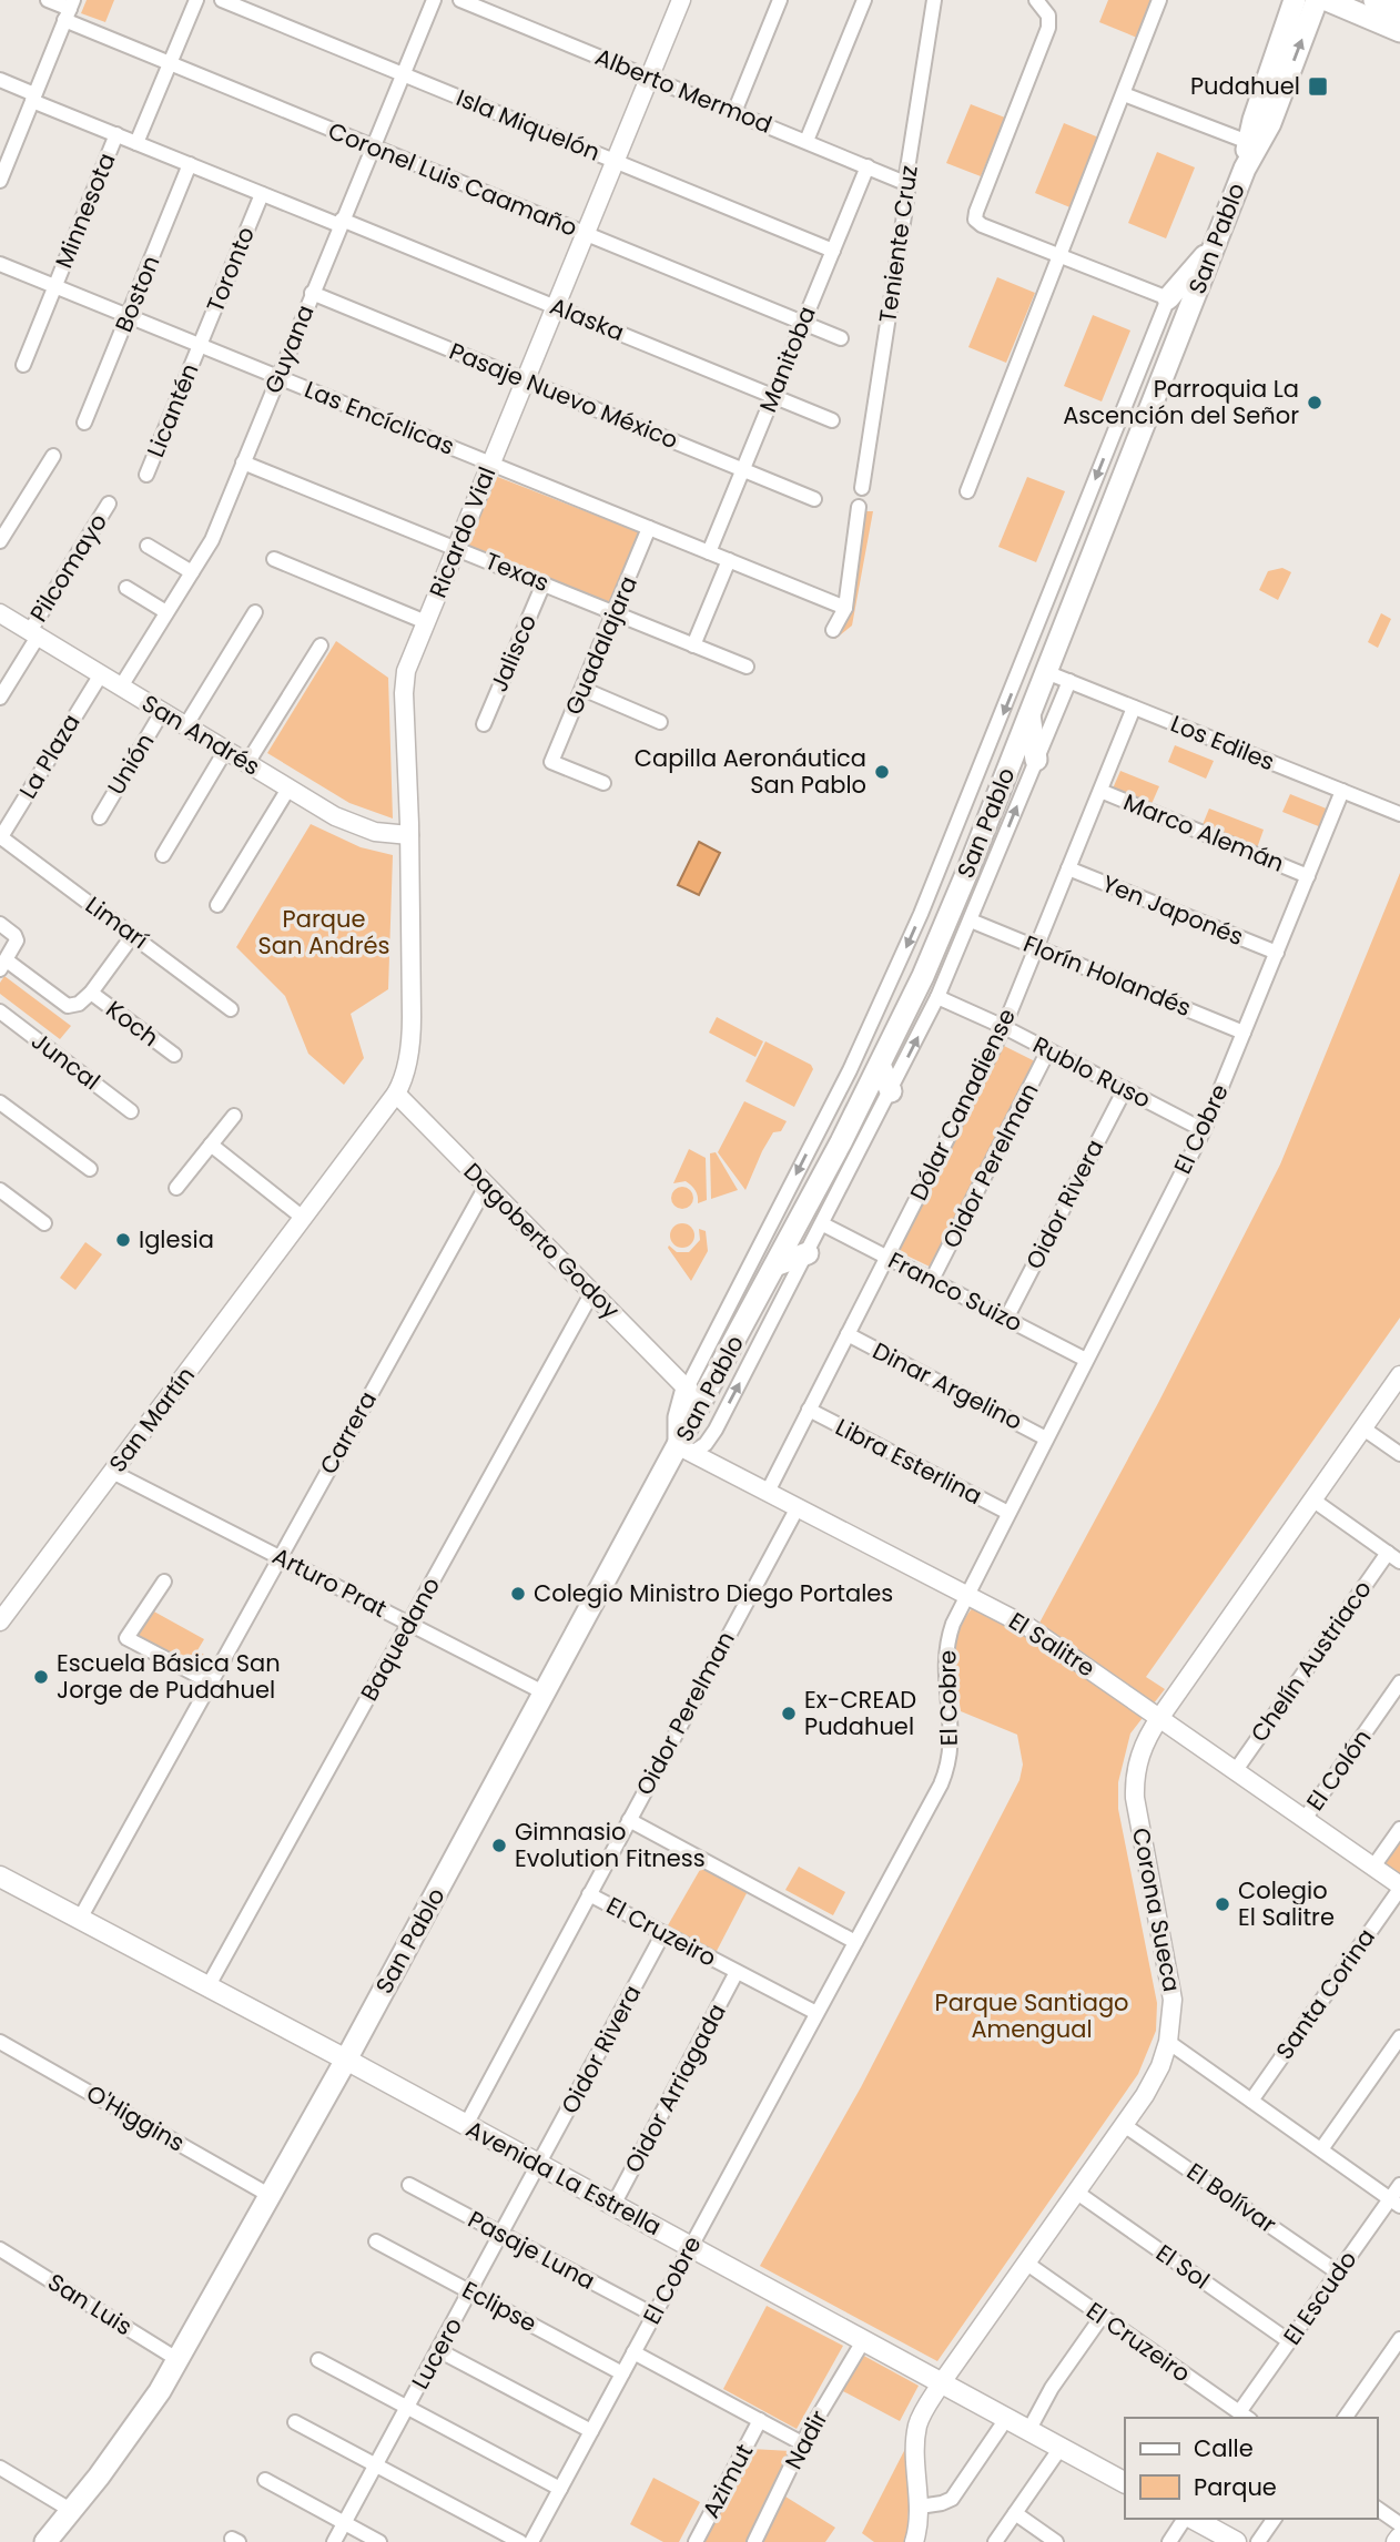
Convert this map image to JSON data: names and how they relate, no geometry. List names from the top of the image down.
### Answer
{
  "streets": {
    "main road": ["San Pablo", "Avenida La Estrella"],
    "street": [
      "Alberto Mermod",
      "Isla Miquelón",
      "Coronel Luis Caamaño",
      "Minnesota",
      "Teniente Cruz",
      "Toronto",
      "Boston",
      "Alaska",
      "Guyana",
      "Manitoba",
      "Pasaje Nuevo México",
      "Licantén",
      "Las Encíclicas",
      "Ricardo Vial",
      "Pilcomayo",
      "Texas",
      "Guadalajara",
      "Jalisco",
      "San Andrés",
      "Los Ediles",
      "La Plaza",
      "Unión",
      "Marco Alemán",
      "Yen Japonés",
      "Limarí",
      "Florín Holandés",
      "Koch",
      "Juncal",
      "Rublo Ruso",
      "Dólar Canadiense",
      "El Cobre",
      "Oidor Perelman",
      "Oidor Rivera",
      "Dagoberto Godoy",
      "Franco Suizo",
      "Dinar Argelino",
      "San Martín",
      "Carrera",
      "Libra Esterlina",
      "Arturo Prat",
      "Baquedano",
      "El Salitre",
      "Chelín Austriaco",
      "El Colón",
      "Corona Sueca",
      "El Cruzeiro",
      "Santa Corina",
      "Oidor Arriagada",
      "O'Higgins",
      "El Bolívar",
      "Pasaje Luna",
      "El Sol",
      "El Escudo",
      "San Luis",
      "Eclipse",
      "Lucero",
      "Nadir",
      "Azimut"
    ]
  },
  "crossings": [
    ["Alberto Mermod", "Teniente Cruz"],
    ["Alberto Mermod", "Manitoba"],
    ["Alberto Mermod", "Ricardo Vial"],
    ["Isla Miquelón", "Guyana"],
    ["Isla Miquelón", "Manitoba"],
    ["Isla Miquelón", "Ricardo Vial"],
    ["Coronel Luis Caamaño", "Minnesota"],
    ["Coronel Luis Caamaño", "Guyana"],
    ["Coronel Luis Caamaño", "Manitoba"],
    ["Coronel Luis Caamaño", "Ricardo Vial"],
    ["Minnesota", "Alaska"],
    ["Minnesota", "Las Encíclicas"],
    ["San Pablo", "Los Ediles"],
    ["San Pablo", "Florín Holandés"],
    ["San Pablo", "Rublo Ruso"],
    ["San Pablo", "Dagoberto Godoy"],
    ["San Pablo", "Franco Suizo"],
    ["San Pablo", "Arturo Prat"],
    ["San Pablo", "El Salitre"],
    ["San Pablo", "O'Higgins"],
    ["San Pablo", "Avenida La Estrella"],
    ["San Pablo", "San Luis"],
    ["Toronto", "Alaska"],
    ["Toronto", "Licantén"],
    ["Toronto", "Las Encíclicas"],
    ["Boston", "Alaska"],
    ["Boston", "Las Encíclicas"],
    ["Alaska", "Guyana"],
    ["Alaska", "Manitoba"],
    ["Alaska", "Ricardo Vial"],
    ["Guyana", "Pasaje Nuevo México"],
    ["Guyana", "Las Encíclicas"],
    ["Guyana", "Texas"],
    ["Guyana", "San Andrés"],
    ["Manitoba", "Pasaje Nuevo México"],
    ["Manitoba", "Las Encíclicas"],
    ["Pasaje Nuevo México", "Ricardo Vial"],
    ["Licantén", "Las Encíclicas"],
    ["Las Encíclicas", "Ricardo Vial"],
    ["Las Encíclicas", "Guadalajara"],
    ["Ricardo Vial", "Texas"],
    ["Ricardo Vial", "San Andrés"],
    ["Ricardo Vial", "Dagoberto Godoy"],
    ["Ricardo Vial", "San Martín"],
    ["Pilcomayo", "San Andrés"],
    ["Texas", "Guadalajara"],
    ["Texas", "Jalisco"],
    ["San Andrés", "La Plaza"],
    ["San Andrés", "Unión"],
    ["Los Ediles", "Dólar Canadiense"],
    ["Los Ediles", "El Cobre"],
    ["La Plaza", "Limarí"],
    ["Marco Alemán", "Dólar Canadiense"],
    ["Marco Alemán", "El Cobre"],
    ["Yen Japonés", "Dólar Canadiense"],
    ["Yen Japonés", "El Cobre"],
    ["Florín Holandés", "Dólar Canadiense"],
    ["Florín Holandés", "El Cobre"],
    ["Rublo Ruso", "Dólar Canadiense"],
    ["Rublo Ruso", "El Cobre"],
    ["Rublo Ruso", "Oidor Perelman"],
    ["Rublo Ruso", "Oidor Rivera"],
    ["Dólar Canadiense", "Franco Suizo"],
    ["Dólar Canadiense", "Dinar Argelino"],
    ["Dólar Canadiense", "Libra Esterlina"],
    ["Dólar Canadiense", "El Salitre"],
    ["El Cobre", "Franco Suizo"],
    ["El Cobre", "Dinar Argelino"],
    ["El Cobre", "Libra Esterlina"],
    ["El Cobre", "El Salitre"],
    ["El Cobre", "El Cruzeiro"],
    ["El Cobre", "Avenida La Estrella"],
    ["El Cobre", "Pasaje Luna"],
    ["El Cobre", "Eclipse"],
    ["Oidor Perelman", "Franco Suizo"],
    ["Oidor Perelman", "El Salitre"],
    ["Oidor Perelman", "El Cruzeiro"],
    ["Oidor Perelman", "Avenida La Estrella"],
    ["Oidor Rivera", "Franco Suizo"],
    ["Oidor Rivera", "El Cruzeiro"],
    ["Oidor Rivera", "Avenida La Estrella"],
    ["Oidor Rivera", "Lucero"],
    ["Dagoberto Godoy", "San Martín"],
    ["Dagoberto Godoy", "Carrera"],
    ["Dagoberto Godoy", "Baquedano"],
    ["San Martín", "Arturo Prat"],
    ["Carrera", "Arturo Prat"],
    ["Carrera", "Avenida La Estrella"],
    ["Arturo Prat", "Baquedano"],
    ["Baquedano", "Avenida La Estrella"],
    ["El Salitre", "Chelín Austriaco"],
    ["El Salitre", "El Colón"],
    ["El Salitre", "Corona Sueca"],
    ["El Salitre", "Santa Corina"],
    ["Corona Sueca", "El Cruzeiro"],
    ["Corona Sueca", "Avenida La Estrella"],
    ["Corona Sueca", "El Bolívar"],
    ["Corona Sueca", "El Sol"],
    ["El Cruzeiro", "Oidor Arriagada"],
    ["El Cruzeiro", "El Escudo"],
    ["Oidor Arriagada", "Avenida La Estrella"],
    ["Avenida La Estrella", "Lucero"],
    ["Avenida La Estrella", "Nadir"],
    ["El Bolívar", "El Escudo"],
    ["Pasaje Luna", "Lucero"],
    ["El Sol", "El Escudo"],
    ["Eclipse", "Lucero"]
  ],
  "parks": ["Parque San Andrés", "Parque Santiago Amengual"],
  "places": {
    "transit": ["Pudahuel"],
    "other": [
      "Parroquia La Ascención del Señor",
      "Capilla Aeronáutica San Pablo",
      "Iglesia",
      "Colegio Ministro Diego Portales",
      "Escuela Básica San Jorge de Pudahuel",
      "Ex-CREAD Pudahuel",
      "Gimnasio Evolution Fitness",
      "Colegio El Salitre"
    ]
  },
  "legend": ["Calle", "Parque"]
}
